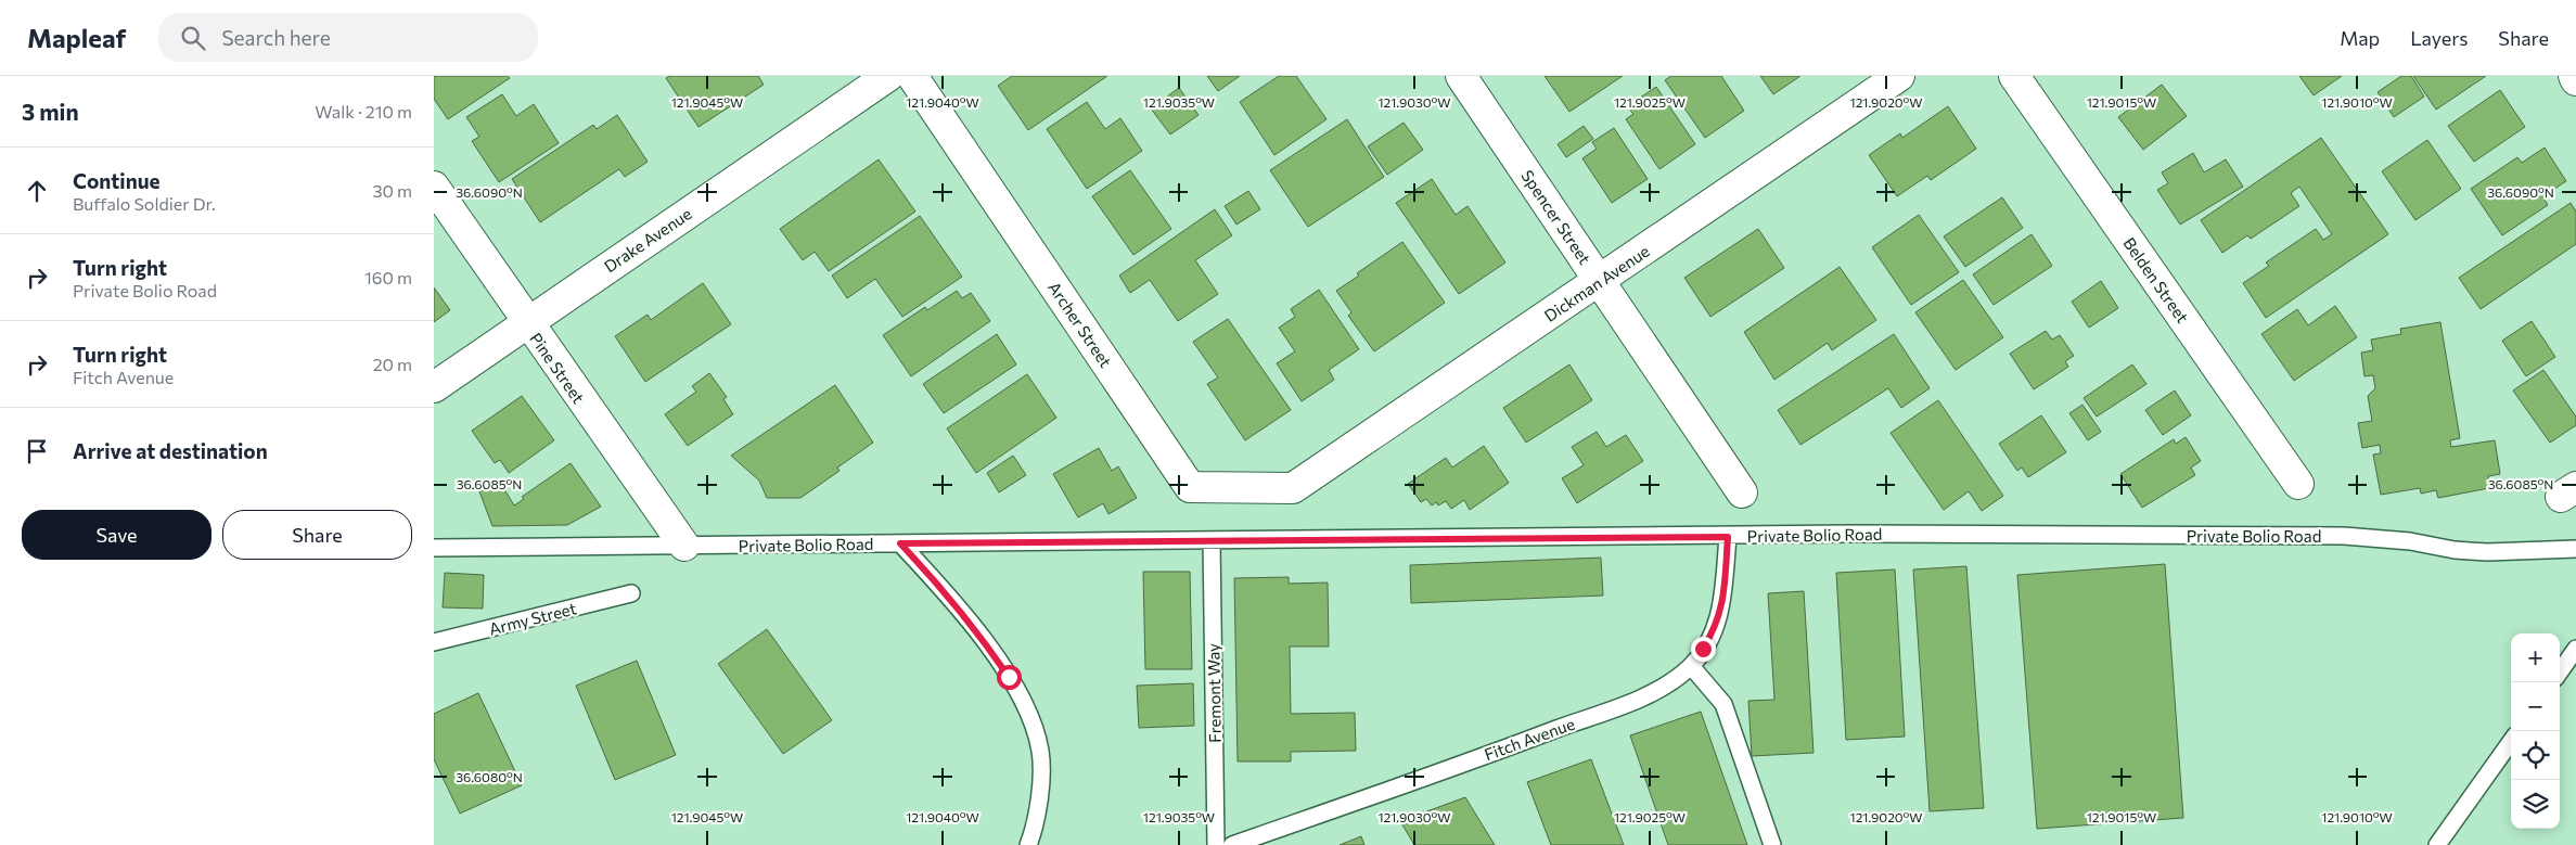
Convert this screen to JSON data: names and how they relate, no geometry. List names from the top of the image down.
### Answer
{
  "streets": {
    "street": [
      "Spencer Street",
      "Drake Avenue",
      "Belden Street",
      "Dickman Avenue",
      "Archer Street",
      "Pine Street"
    ],
    "lane": [
      "Private Bolio Road",
      "Army Street",
      "Fremont Way",
      "Fitch Avenue"
    ]
  },
  "crossings": [
    ["Spencer Street", "Dickman Avenue"],
    ["Drake Avenue", "Pine Street"],
    ["Dickman Avenue", "Archer Street"],
    ["Pine Street", "Private Bolio Road"],
    ["Private Bolio Road", "Fremont Way"],
    ["Private Bolio Road", "Fitch Avenue"]
  ],
  "page": {
    "header": "Mapleaf",
    "search": "Search here",
    "nav": ["Map", "Layers", "Share"],
    "heading": ["3 min", "Walk · 210 m"],
    "list": [
      ["Continue", "Buffalo Soldier Dr.", "30 m"],
      ["Turn right", "Private Bolio Road", "160 m"],
      ["Turn right", "Fitch Avenue", "20 m"],
      "Arrive at destination"
    ],
    "buttons": ["Save", "Share"],
    "map_buttons": ["+", "−"]
  },
  "coordinates": [
    "121.9045°W",
    "121.9040°W",
    "121.9035°W",
    "121.9030°W",
    "121.9025°W",
    "121.9020°W",
    "121.9015°W",
    "121.9010°W",
    "36.6090°N",
    "36.6085°N",
    "36.6080°N"
  ]
}
